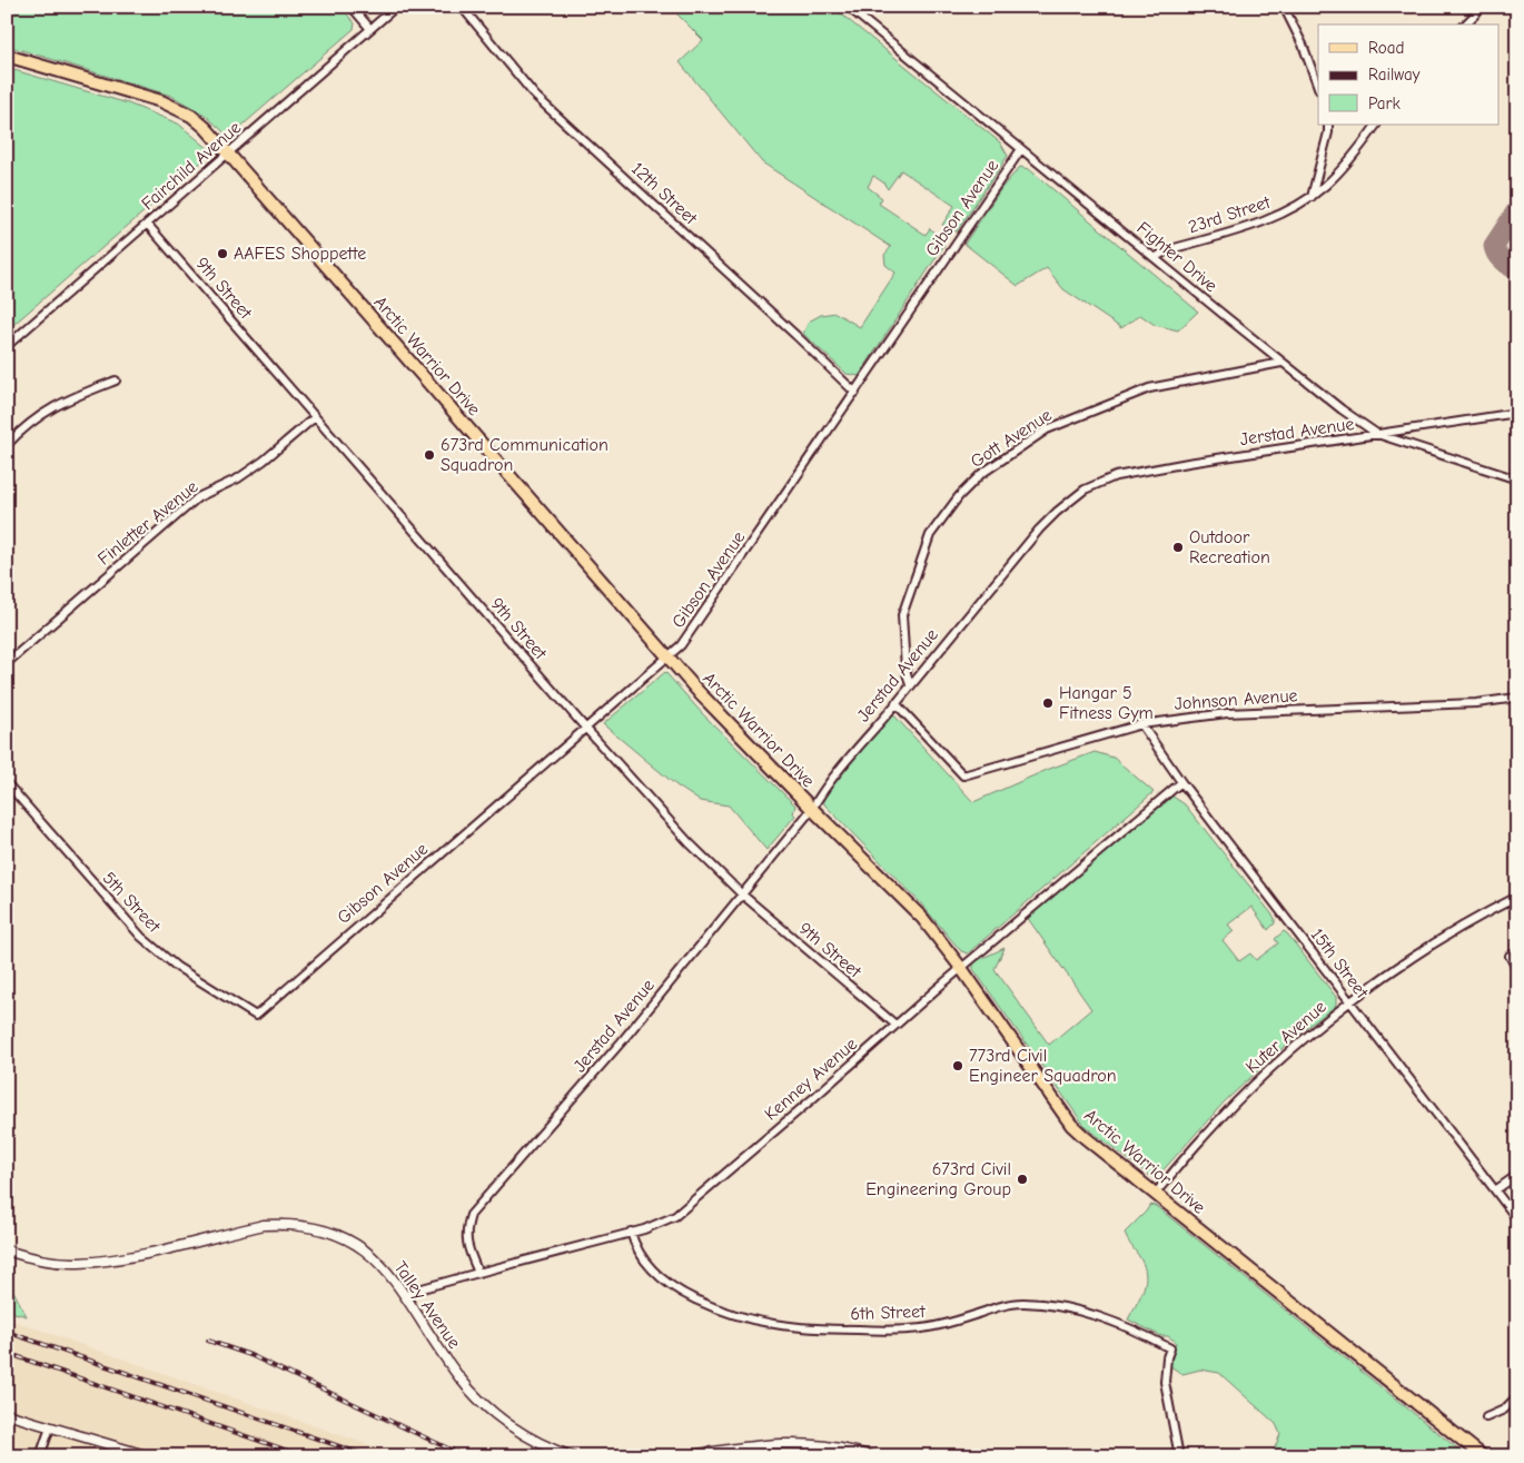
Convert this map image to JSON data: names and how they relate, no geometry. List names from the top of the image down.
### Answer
{
  "streets": {
    "main road": ["Arctic Warrior Drive"],
    "street": [
      "Fairchild Avenue",
      "12th Street",
      "Gibson Avenue",
      "23rd Street",
      "Fighter Drive",
      "9th Street",
      "Jerstad Avenue",
      "Gott Avenue",
      "Finletter Avenue",
      "Johnson Avenue",
      "5th Street",
      "15th Street",
      "Kuter Avenue",
      "Kenney Avenue",
      "Talley Avenue",
      "6th Street"
    ]
  },
  "crossings": [
    ["Fairchild Avenue", "9th Street"],
    ["Fairchild Avenue", "Arctic Warrior Drive"],
    ["12th Street", "Gibson Avenue"],
    ["Gibson Avenue", "Fighter Drive"],
    ["Gibson Avenue", "9th Street"],
    ["Gibson Avenue", "Arctic Warrior Drive"],
    ["Gibson Avenue", "5th Street"],
    ["23rd Street", "Fighter Drive"],
    ["Fighter Drive", "Jerstad Avenue"],
    ["Fighter Drive", "Gott Avenue"],
    ["9th Street", "Jerstad Avenue"],
    ["9th Street", "Finletter Avenue"],
    ["9th Street", "Kenney Avenue"],
    ["Arctic Warrior Drive", "Jerstad Avenue"],
    ["Arctic Warrior Drive", "Kuter Avenue"],
    ["Arctic Warrior Drive", "Kenney Avenue"],
    ["Jerstad Avenue", "Gott Avenue"],
    ["Jerstad Avenue", "Johnson Avenue"],
    ["Jerstad Avenue", "Kenney Avenue"],
    ["Johnson Avenue", "15th Street"],
    ["15th Street", "Kuter Avenue"],
    ["15th Street", "Kenney Avenue"],
    ["Kenney Avenue", "Talley Avenue"],
    ["Kenney Avenue", "6th Street"]
  ],
  "places": [
    "AAFES Shoppette",
    "673rd Communication Squadron",
    "Outdoor Recreation",
    "Hangar 5 Fitness Gym",
    "773rd Civil Engineer Squadron",
    "673rd Civil Engineering Group"
  ],
  "legend": ["Road", "Railway", "Park"]
}
